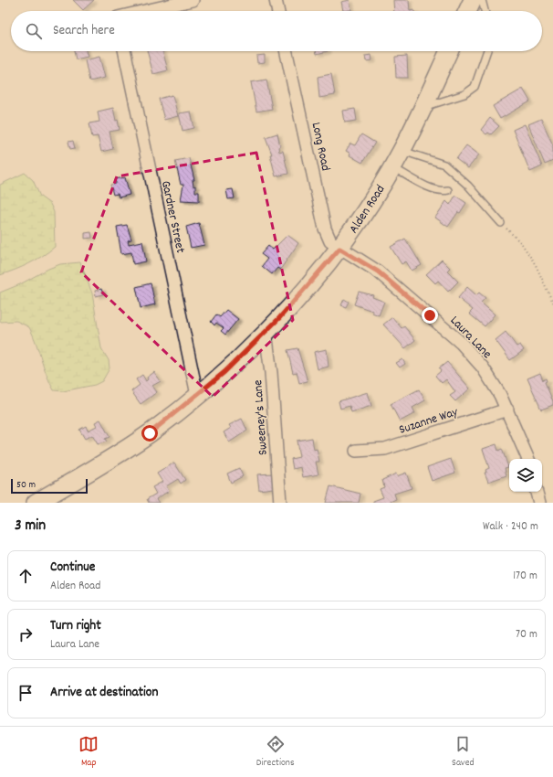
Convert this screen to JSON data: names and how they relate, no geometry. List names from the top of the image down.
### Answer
{
  "streets": {
    "main road": ["Alden Road"],
    "street": [
      "Long Road",
      "Gardner Street",
      "Laura Lane",
      "Sweeney's Lane",
      "Suzanne Way"
    ]
  },
  "crossings": [
    ["Long Road", "Alden Road"],
    ["Long Road", "Laura Lane"],
    ["Alden Road", "Gardner Street"],
    ["Alden Road", "Laura Lane"],
    ["Alden Road", "Sweeney's Lane"],
    ["Laura Lane", "Suzanne Way"]
  ],
  "scale_bar": "50 m",
  "page": {
    "search": "Search here",
    "scale": "50 m",
    "heading": ["3 min", "Walk · 240 m"],
    "list": [
      ["Continue", "Alden Road", "170 m"],
      ["Turn right", "Laura Lane", "70 m"],
      "Arrive at destination"
    ],
    "nav": ["Map", "Directions", "Saved"]
  }
}
